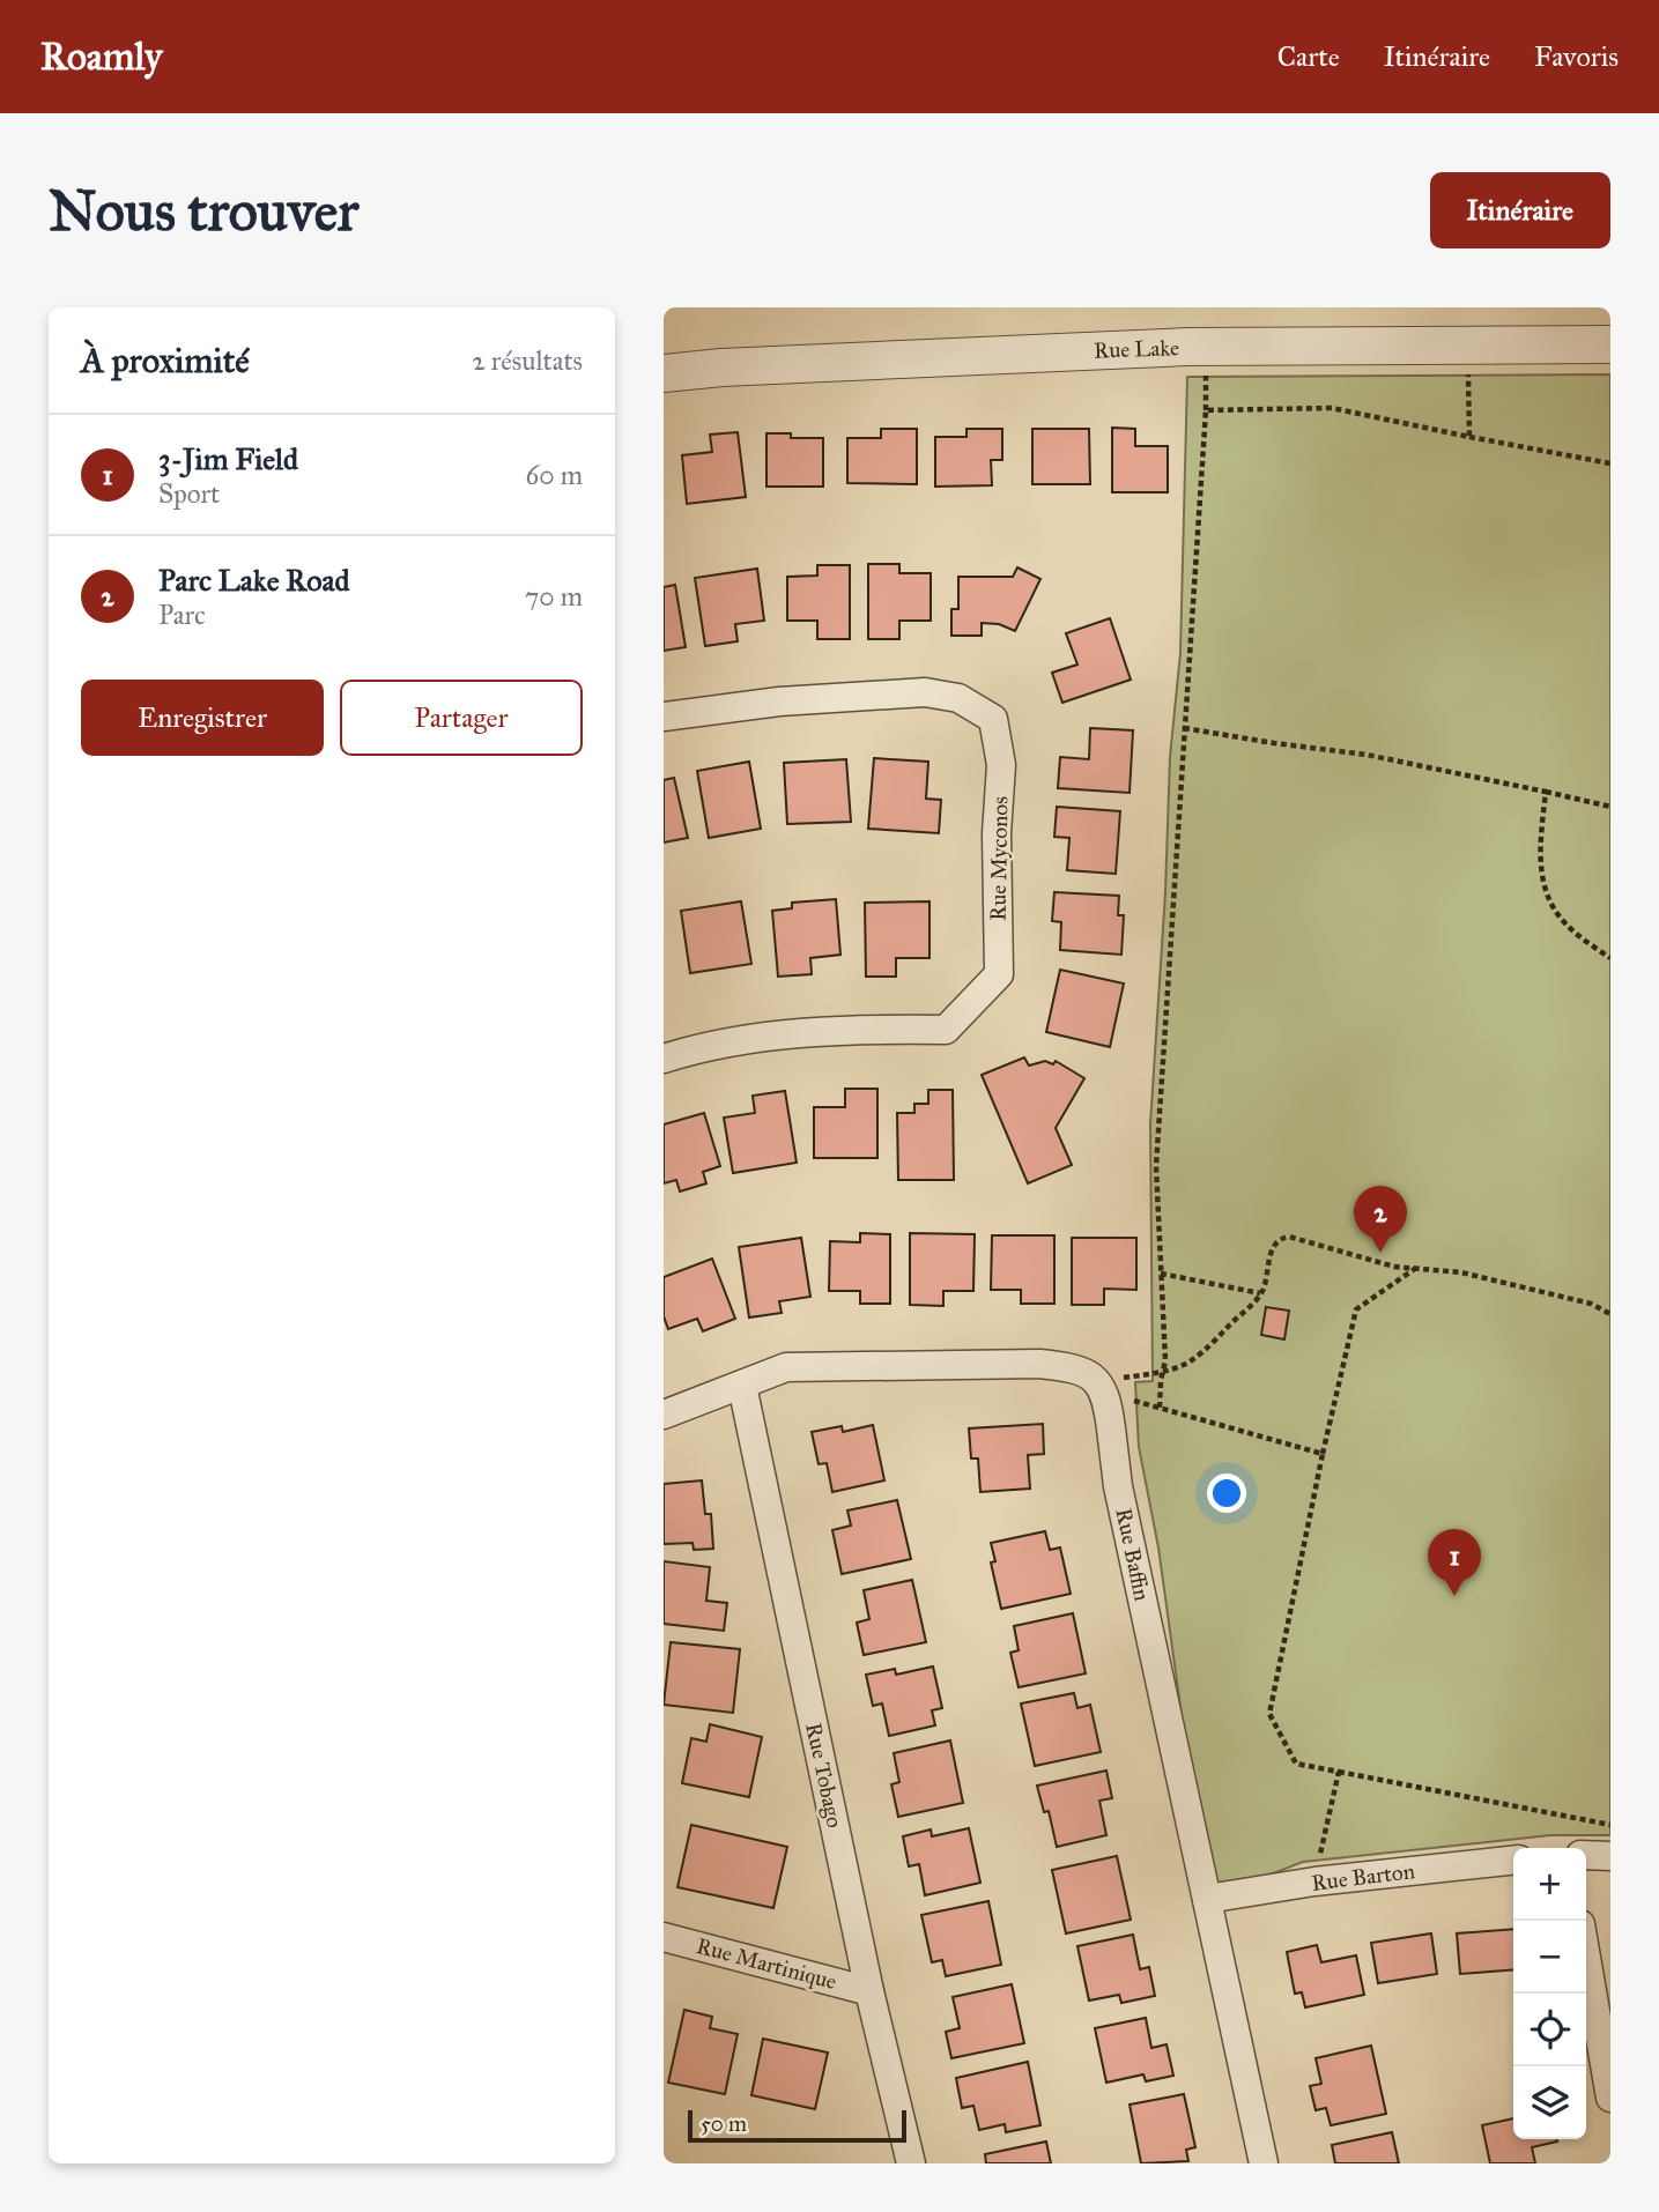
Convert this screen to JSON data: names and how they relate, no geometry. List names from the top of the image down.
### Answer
{
  "streets": {
    "street": [
      "Rue Lake",
      "Rue Myconos",
      "Rue Baffin",
      "Rue Tobago",
      "Rue Barton",
      "Rue Martinique"
    ]
  },
  "crossings": [
    ["Rue Baffin", "Rue Barton"],
    ["Rue Tobago", "Rue Martinique"]
  ],
  "scale_bar": "50 m",
  "page": {
    "header": "Roamly",
    "nav": ["Carte", "Itinéraire", "Favoris"],
    "buttons": [
      "Itinéraire",
      ["Enregistrer", "Partager"]
    ],
    "title": "Nous trouver",
    "heading": ["À proximité", "2 résultats"],
    "list": [
      {
        "mark": "1",
        "name": "3-Jim Field",
        "note": "Sport",
        "value": "60 m"
      },
      {
        "mark": "2",
        "name": "Parc Lake Road",
        "note": "Parc",
        "value": "70 m"
      }
    ],
    "pins": ["2", "1"],
    "map_buttons": ["+", "−"],
    "scale": "50 m"
  }
}
